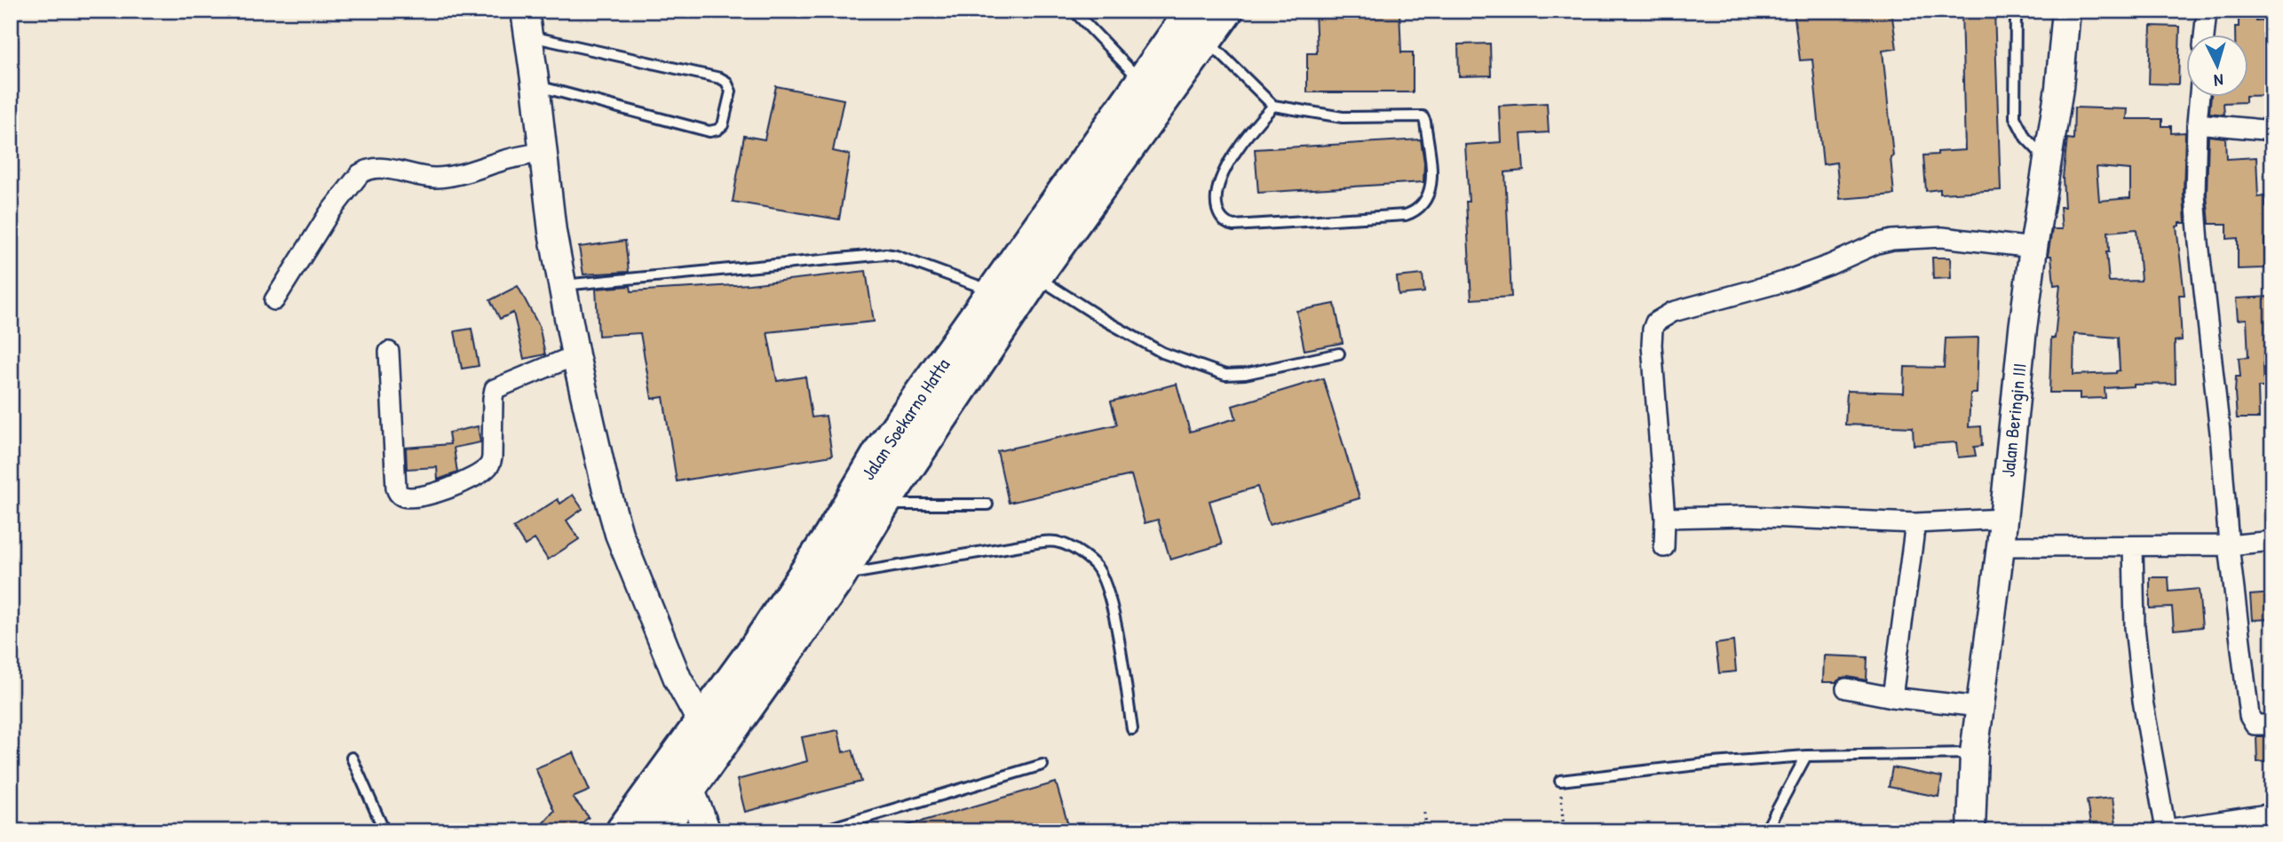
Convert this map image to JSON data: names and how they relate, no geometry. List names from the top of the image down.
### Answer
{
  "streets": {
    "highway": ["Jalan Soekarno Hatta"],
    "street": ["Jalan Beringin III"]
  },
  "north": "bottom"
}
